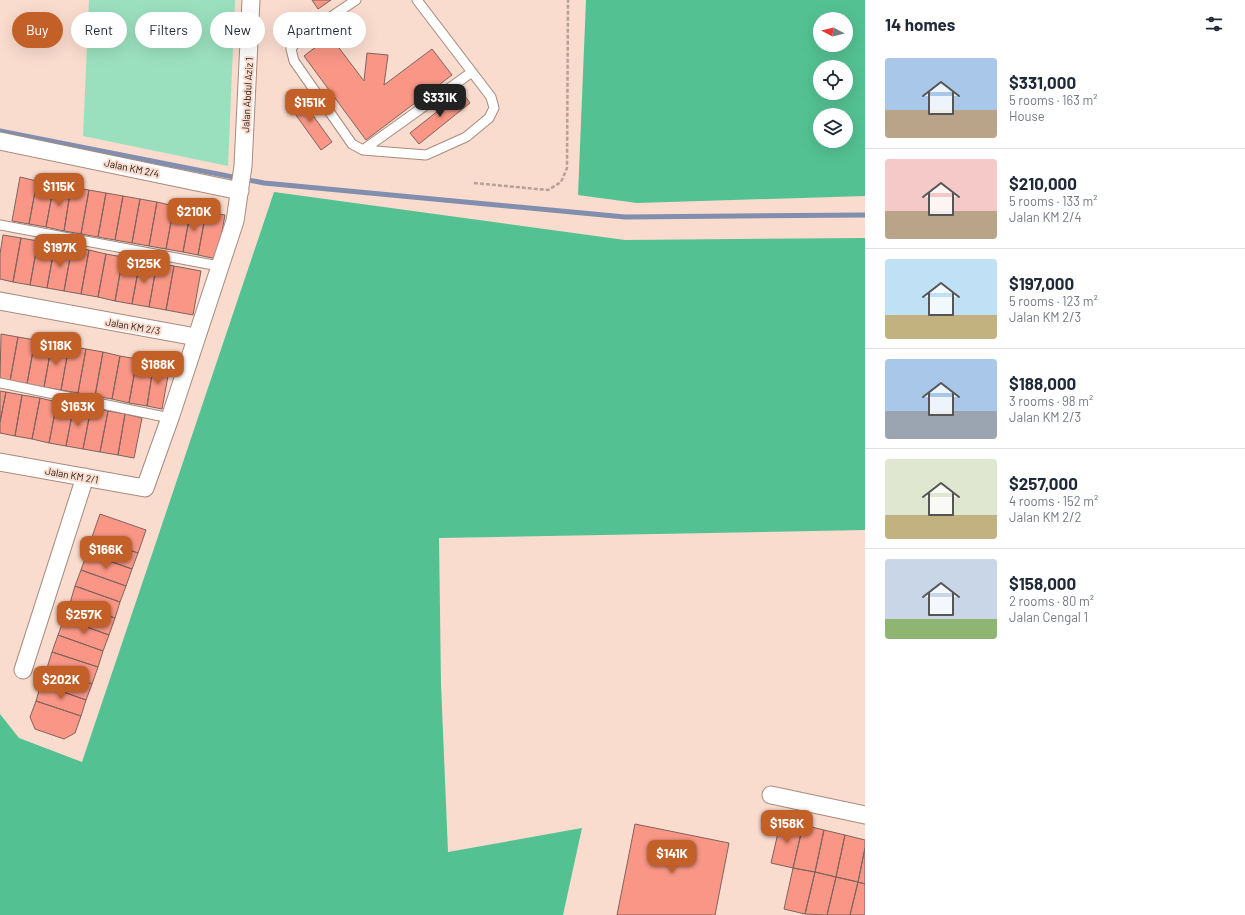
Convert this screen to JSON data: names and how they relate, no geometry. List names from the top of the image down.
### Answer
{
  "streets": {
    "street": [
      "Jalan Abdul Aziz 1",
      "Jalan KM 2/4",
      "Jalan KM 2/3",
      "Jalan KM 2/1"
    ]
  },
  "crossings": [
    ["Jalan Abdul Aziz 1", "Jalan KM 2/4"],
    ["Jalan Abdul Aziz 1", "Jalan KM 2/3"],
    ["Jalan Abdul Aziz 1", "Jalan KM 2/1"]
  ],
  "north": "left",
  "page": {
    "heading": "14 homes",
    "chip": [
      "Buy",
      "Rent",
      "Filters",
      "New",
      "Apartment"
    ],
    "list": [
      {
        "name": "$331,000",
        "note": "5 rooms · 163 m² · House"
      },
      {
        "name": "$210,000",
        "note": "5 rooms · 133 m² · Jalan KM 2/4"
      },
      {
        "name": "$197,000",
        "note": "5 rooms · 123 m² · Jalan KM 2/3"
      },
      {
        "name": "$188,000",
        "note": "3 rooms · 98 m² · Jalan KM 2/3"
      },
      {
        "name": "$257,000",
        "note": "4 rooms · 152 m² · Jalan KM 2/2"
      },
      {
        "name": "$158,000",
        "note": "2 rooms · 80 m² · Jalan Cengal 1"
      }
    ],
    "price": [
      "$331K",
      "$151K",
      "$115K",
      "$210K",
      "$197K",
      "$125K",
      "$118K",
      "$188K",
      "$163K",
      "$166K",
      "$257K",
      "$202K",
      "$158K",
      "$141K"
    ]
  }
}
